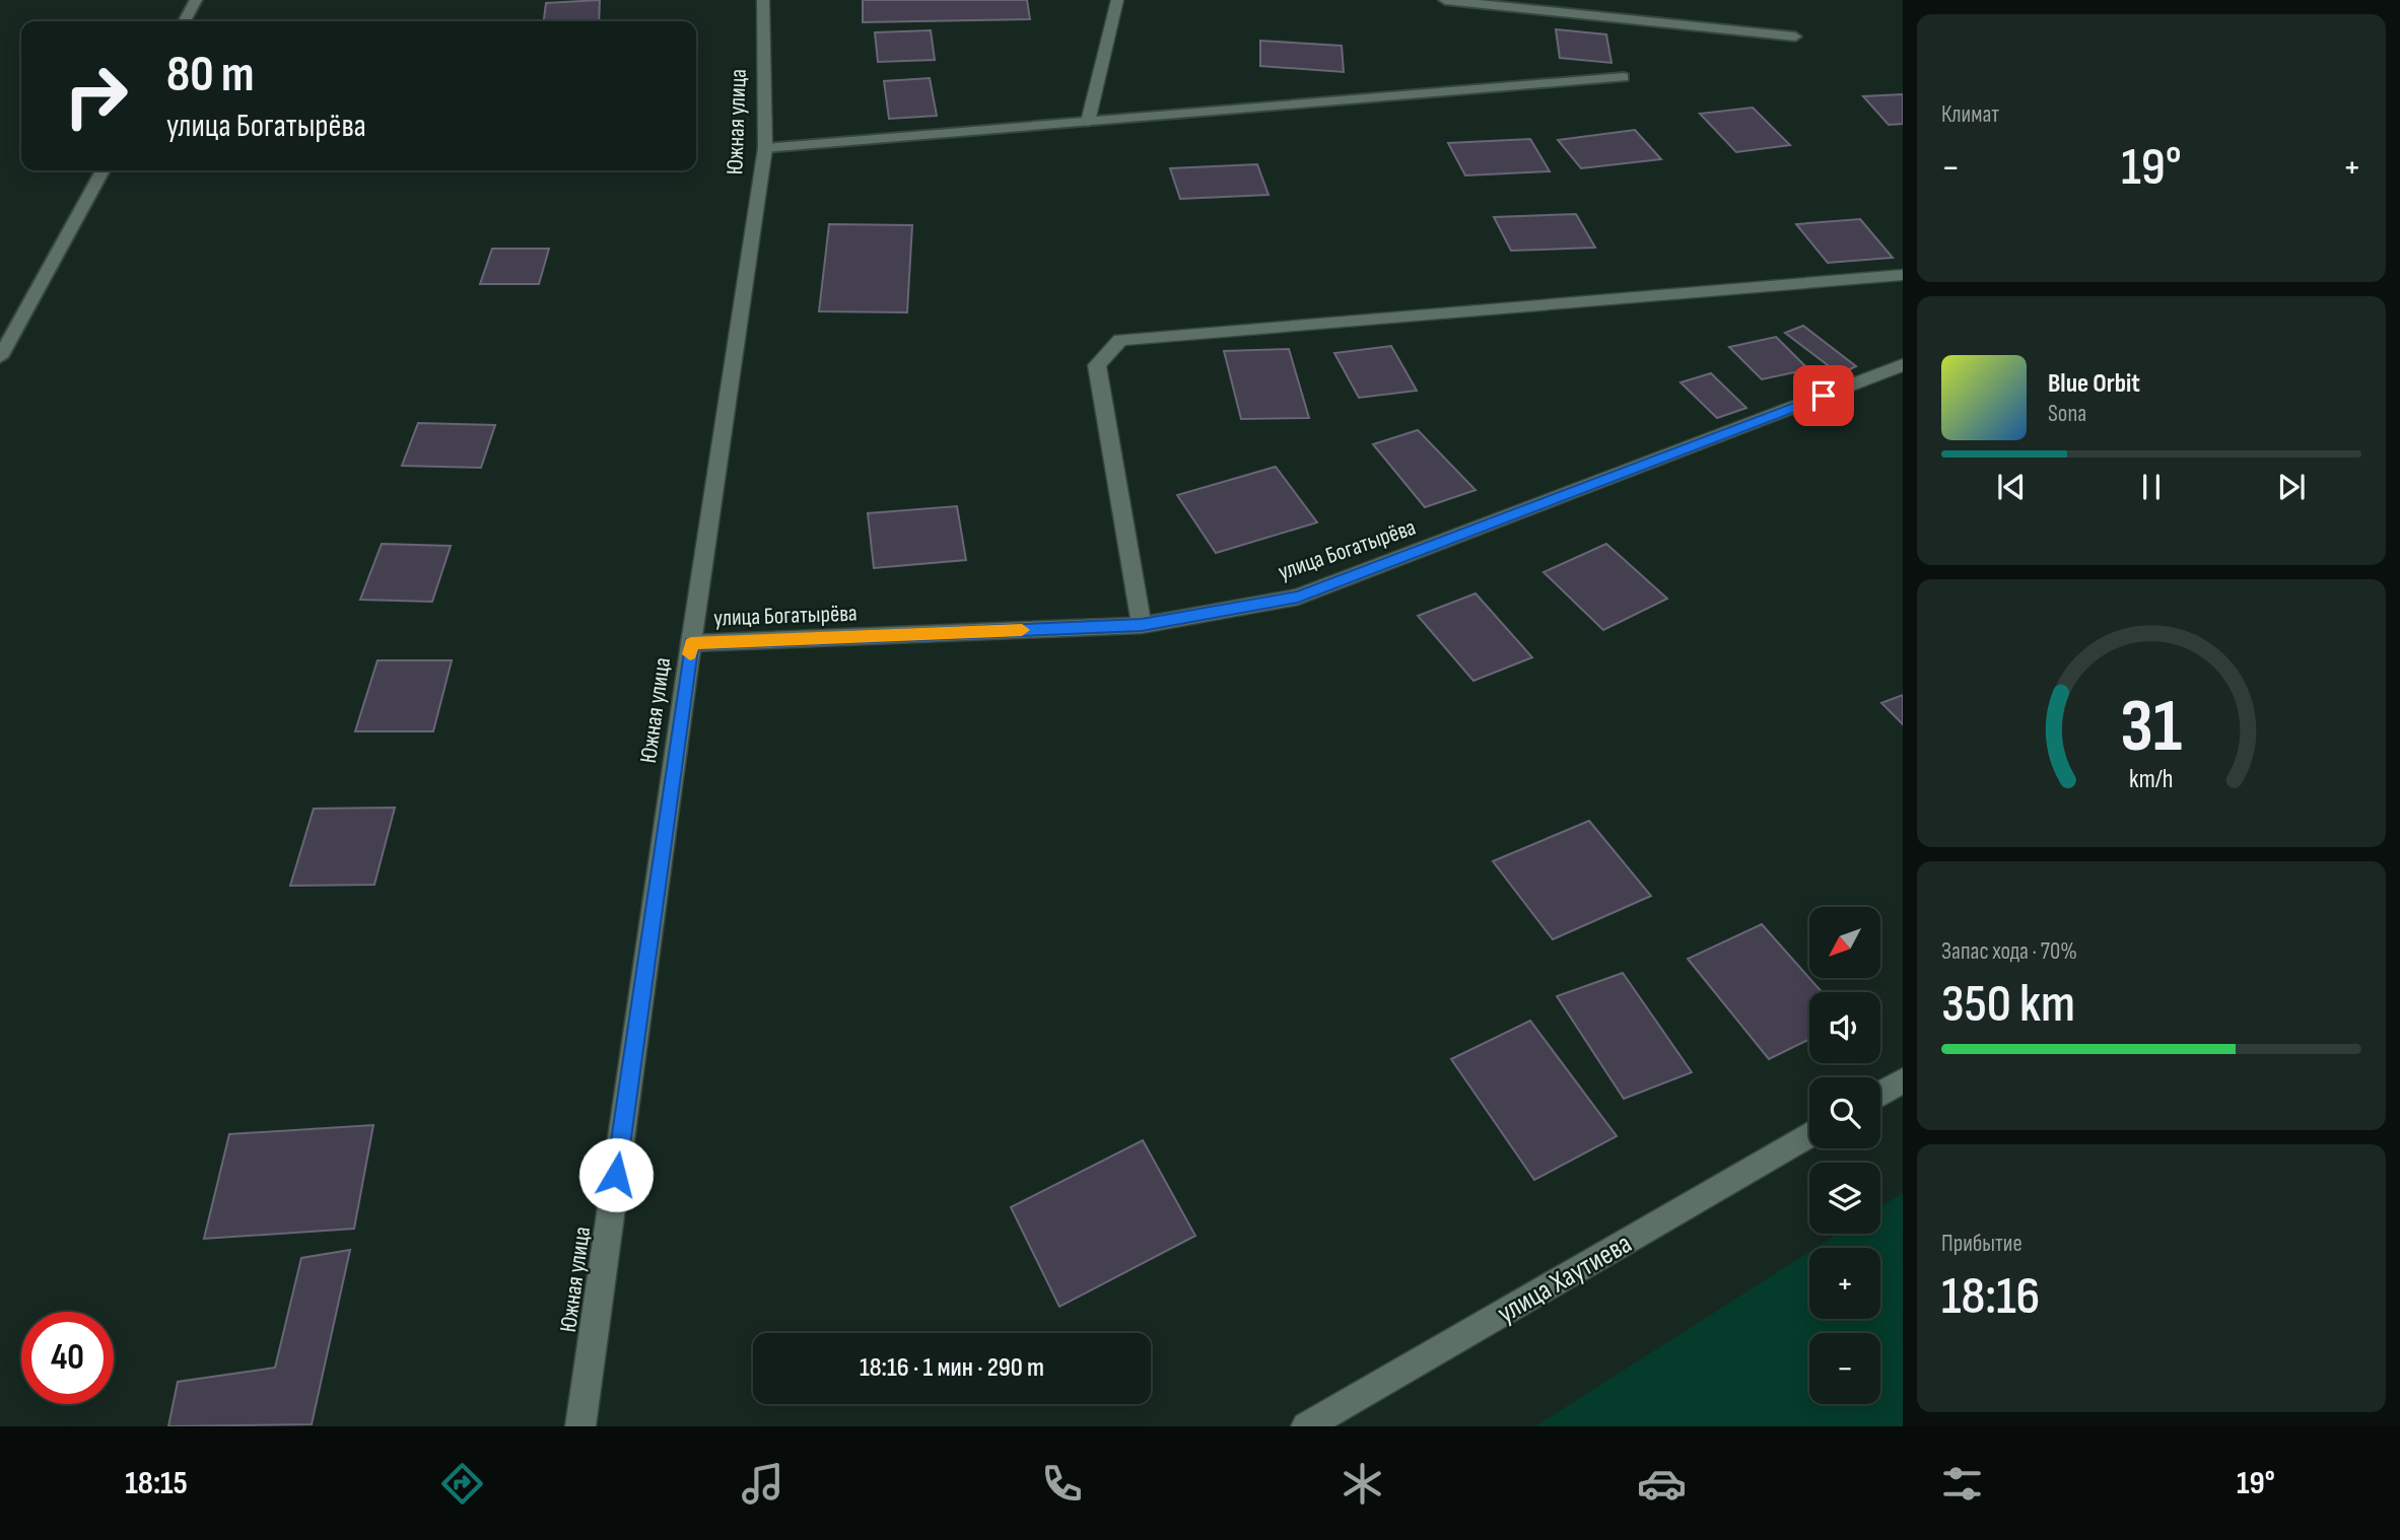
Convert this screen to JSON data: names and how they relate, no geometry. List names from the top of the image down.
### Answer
{
  "streets": {
    "street": ["Южная улица", "улица Богатырёва", "улица Хаутиева"]
  },
  "crossings": [
    ["Южная улица", "улица Богатырёва"]
  ],
  "north": "bottom left",
  "page": {
    "tile": [
      "Климат",
      ["Запас хода · 70%", "350 km"],
      ["Прибытие", "18:16"]
    ],
    "turn": ["80 m", "улица Богатырёва"],
    "heat": ["−", "19°", "+"],
    "song": ["Blue Orbit", "Sona"],
    "map_buttons": ["+", "−"],
    "limit": "40",
    "trip": "18:16 · 1 мин · 290 m",
    "tabs": ["18:15", "19°"],
    "gauge": ["31", "km/h"]
  }
}
